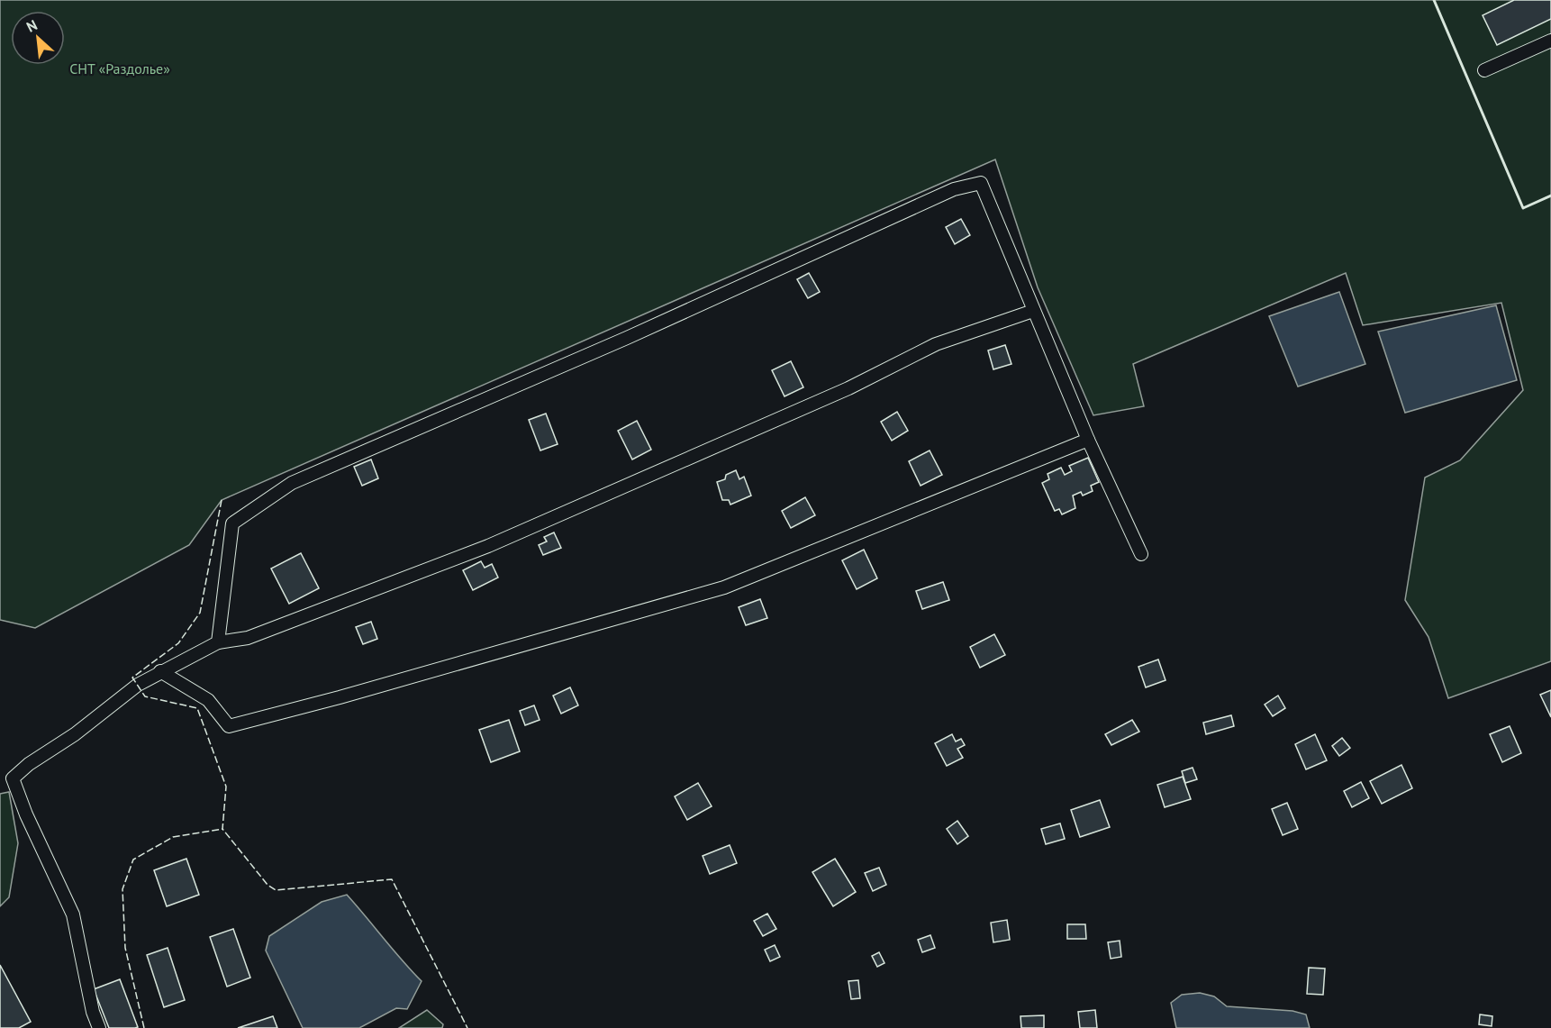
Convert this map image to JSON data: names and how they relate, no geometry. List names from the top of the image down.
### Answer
{
  "parks": ["СНТ «Раздолье»"],
  "north": "top left"
}
